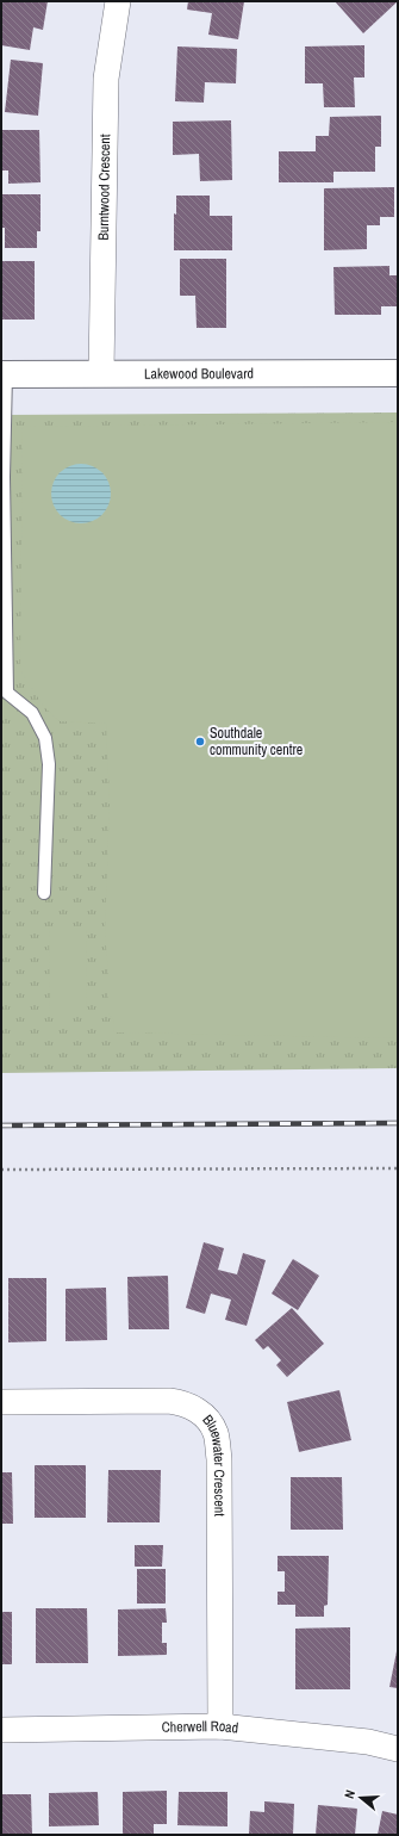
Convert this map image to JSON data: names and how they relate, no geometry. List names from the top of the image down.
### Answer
{
  "streets": {
    "street": [
      "Burntwood Crescent",
      "Lakewood Boulevard",
      "Bluewater Crescent",
      "Cherwell Road"
    ]
  },
  "crossings": [
    ["Burntwood Crescent", "Lakewood Boulevard"],
    ["Bluewater Crescent", "Cherwell Road"]
  ],
  "places": ["Southdale community centre"],
  "north": "left"
}
